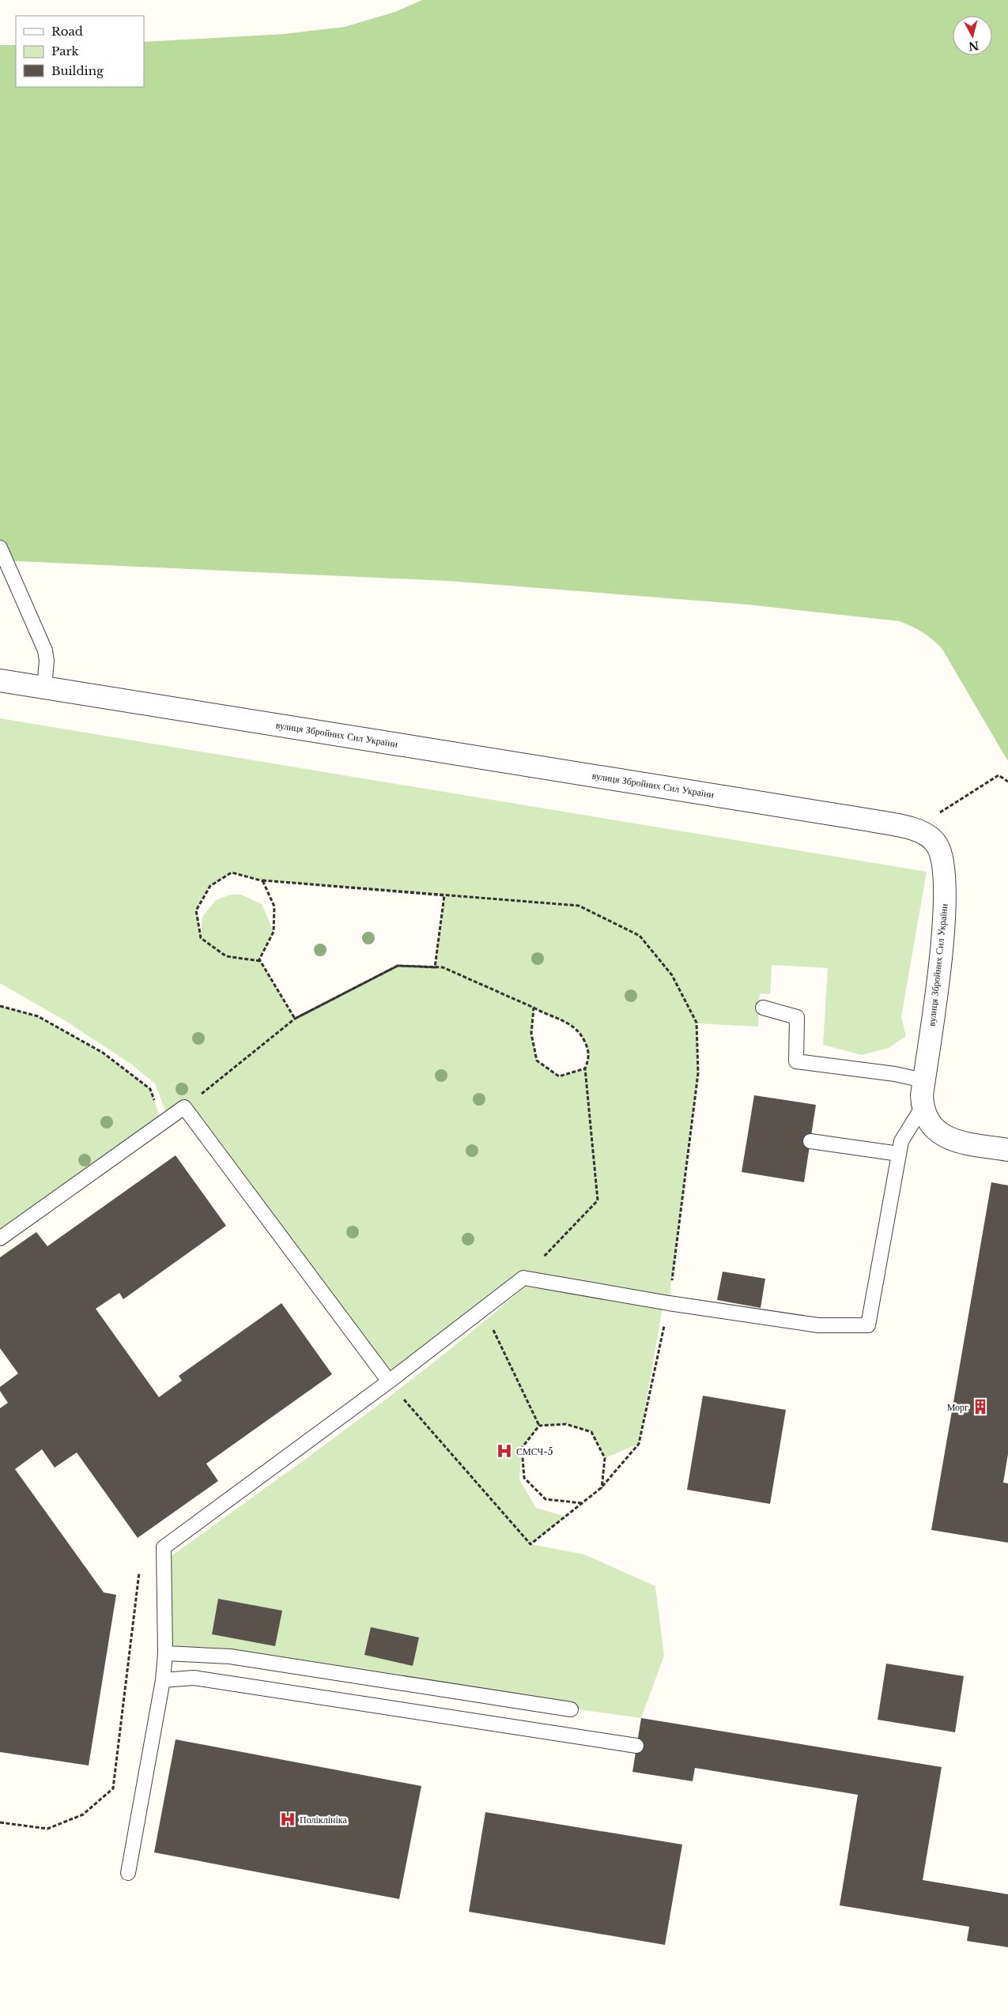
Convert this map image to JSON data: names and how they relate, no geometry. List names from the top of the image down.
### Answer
{
  "streets": {
    "street": ["вулиця Збройних Сил України"]
  },
  "places": {
    "building": ["Морг"],
    "hospital": ["СМСЧ-5", "Поліклініка"]
  },
  "legend": ["Road", "Park", "Building"],
  "north": "bottom"
}
